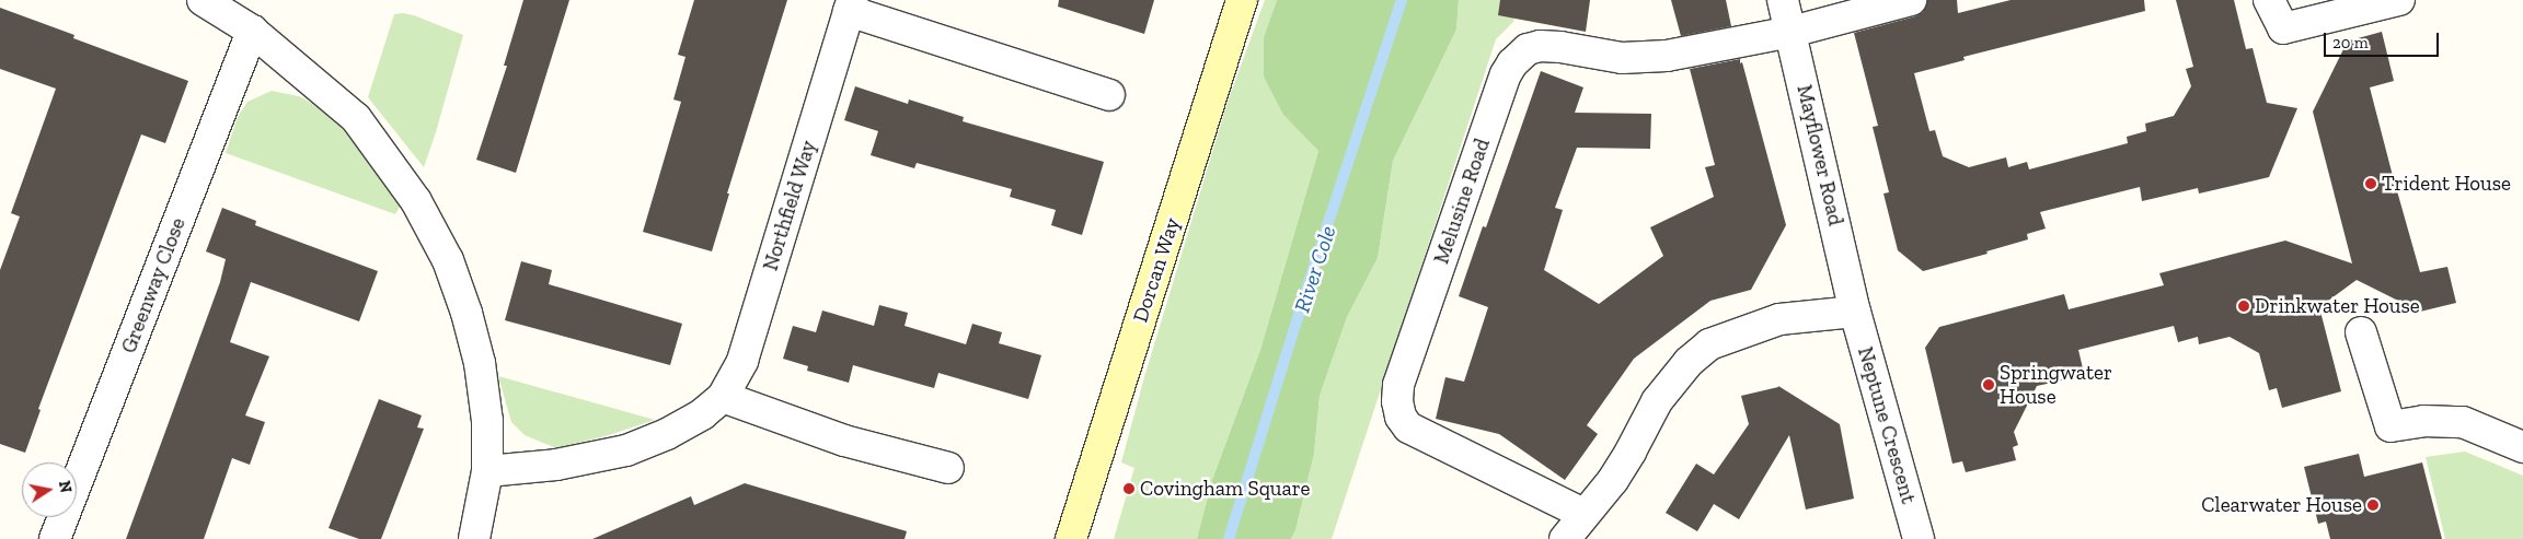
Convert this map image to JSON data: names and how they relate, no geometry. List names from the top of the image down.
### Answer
{
  "streets": {
    "main road": ["Dorcan Way"],
    "street": [
      "Mayflower Road",
      "Melusine Road",
      "Northfield Way",
      "Greenway Close",
      "Neptune Crescent"
    ]
  },
  "crossings": [
    ["Mayflower Road", "Melusine Road"],
    ["Mayflower Road", "Neptune Crescent"]
  ],
  "water": ["River Cole"],
  "places": [
    "Trident House",
    "Drinkwater House",
    "Springwater House",
    "Covingham Square",
    "Clearwater House"
  ],
  "scale_bar": "20 m",
  "north": "right"
}
